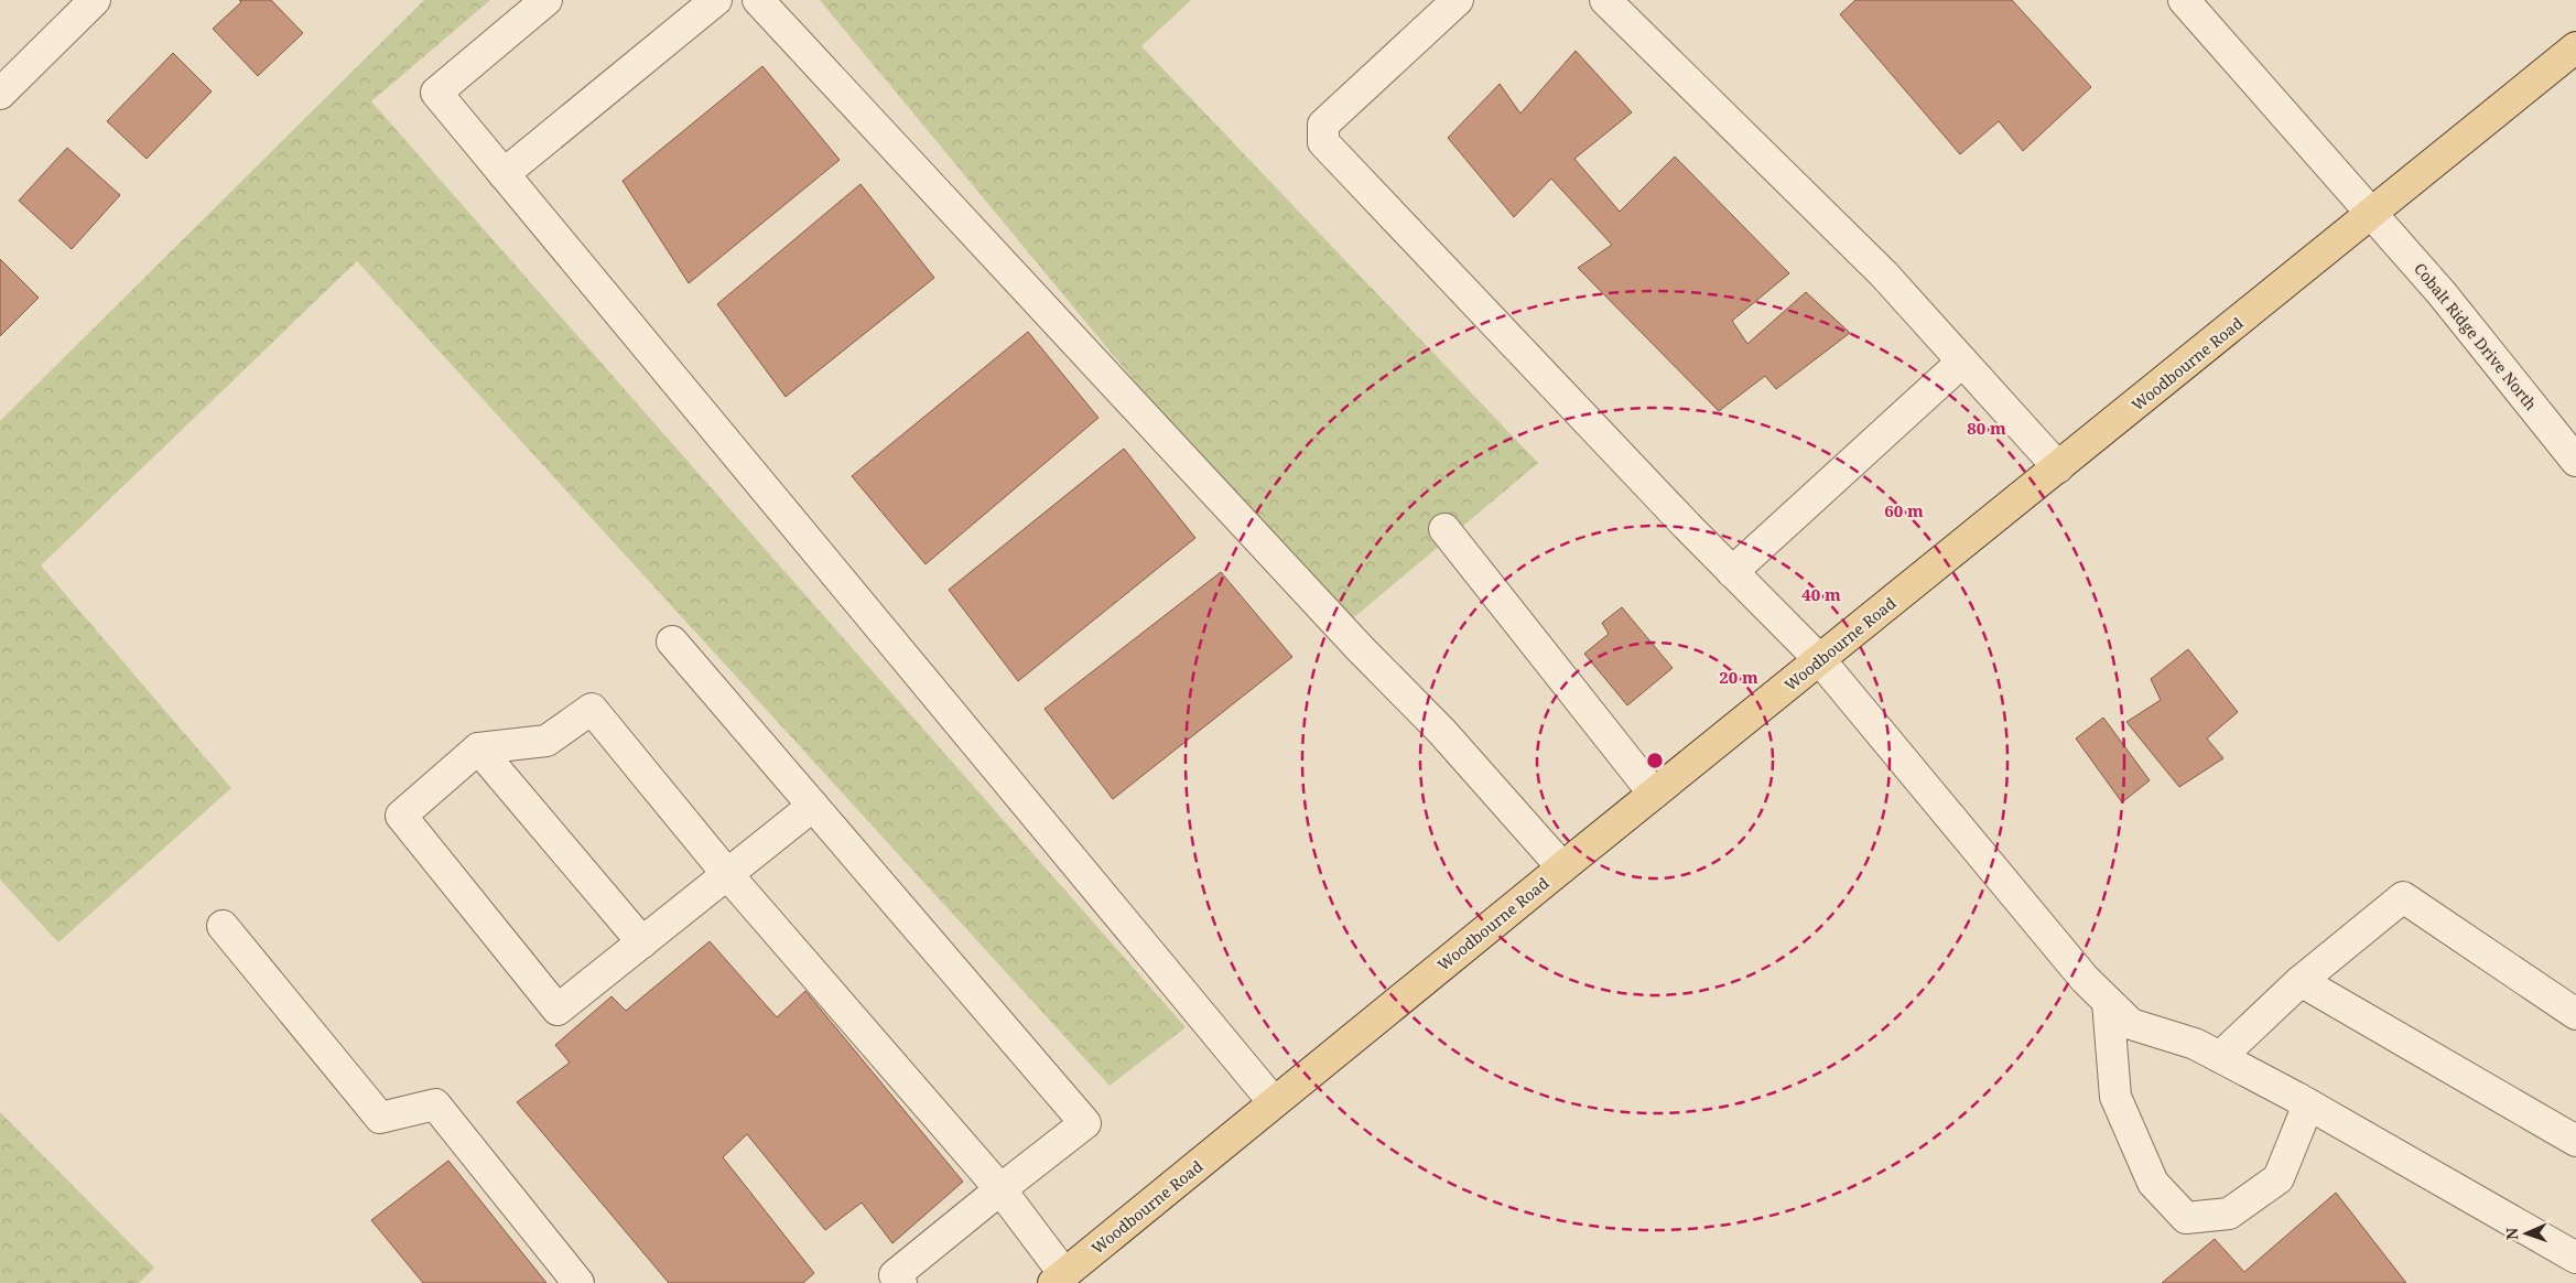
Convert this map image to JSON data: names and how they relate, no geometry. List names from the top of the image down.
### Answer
{
  "streets": {
    "main road": ["Woodbourne Road"],
    "street": ["Cobalt Ridge Drive North"]
  },
  "crossings": [
    ["Cobalt Ridge Drive North", "Woodbourne Road"]
  ],
  "north": "left",
  "rings": [
    "80 m",
    "60 m",
    "40 m",
    "20 m"
  ]
}
